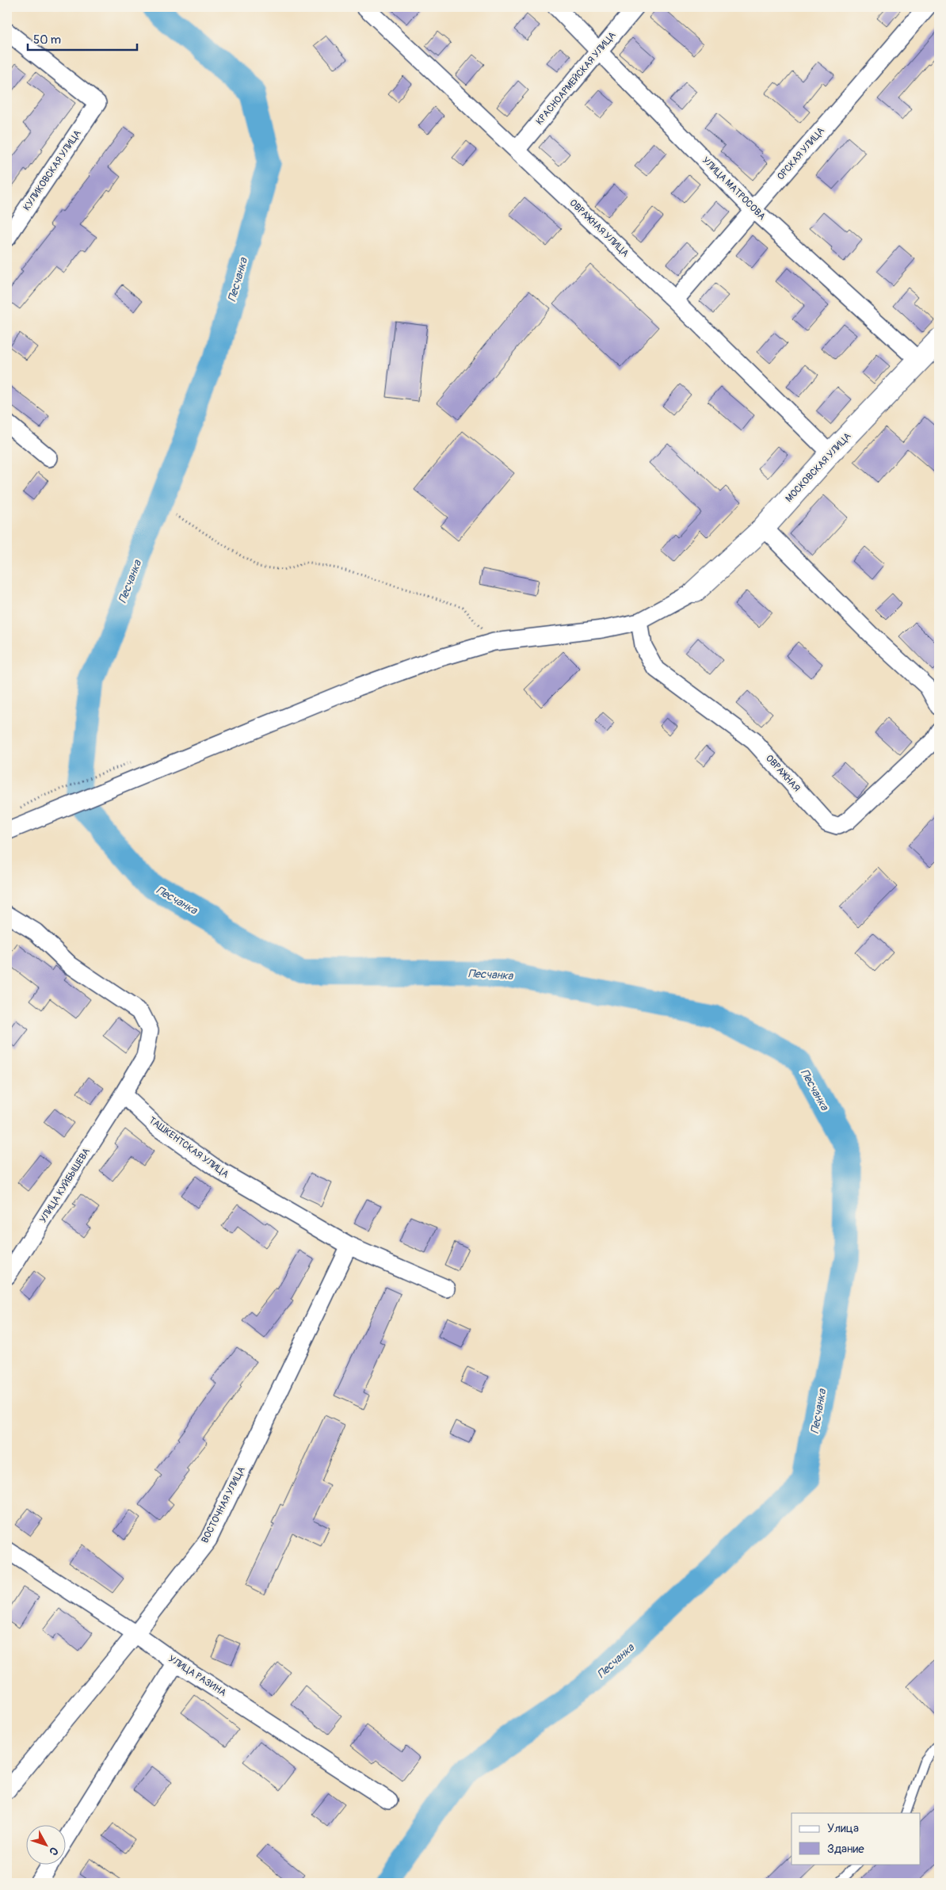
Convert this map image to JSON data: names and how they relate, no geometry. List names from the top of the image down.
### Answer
{
  "streets": {
    "street": [
      "КРАСНОАРМЕЙСКАЯ УЛИЦА",
      "ОРСКАЯ УЛИЦА",
      "КУЛИКОВСКАЯ УЛИЦА",
      "УЛИЦА МАТРОСОВА",
      "ОВРАЖНАЯ УЛИЦА",
      "МОСКОВСКАЯ УЛИЦА",
      "ОВРАЖНАЯ",
      "ТАШКЕНТСКАЯ УЛИЦА",
      "УЛИЦА КУЙБЫШЕВА",
      "ВОСТОЧНАЯ УЛИЦА",
      "УЛИЦА РАЗИНА"
    ]
  },
  "crossings": [
    ["КРАСНОАРМЕЙСКАЯ УЛИЦА", "УЛИЦА МАТРОСОВА"],
    ["КРАСНОАРМЕЙСКАЯ УЛИЦА", "ОВРАЖНАЯ УЛИЦА"],
    ["ОРСКАЯ УЛИЦА", "УЛИЦА МАТРОСОВА"],
    ["ОРСКАЯ УЛИЦА", "ОВРАЖНАЯ УЛИЦА"],
    ["УЛИЦА МАТРОСОВА", "МОСКОВСКАЯ УЛИЦА"],
    ["ОВРАЖНАЯ УЛИЦА", "МОСКОВСКАЯ УЛИЦА"],
    ["ТАШКЕНТСКАЯ УЛИЦА", "УЛИЦА КУЙБЫШЕВА"],
    ["ТАШКЕНТСКАЯ УЛИЦА", "ВОСТОЧНАЯ УЛИЦА"],
    ["ВОСТОЧНАЯ УЛИЦА", "УЛИЦА РАЗИНА"]
  ],
  "water": ["Песчанка"],
  "legend": ["Улица", "Здание"],
  "scale_bar": "50 m",
  "north": "bottom right"
}
